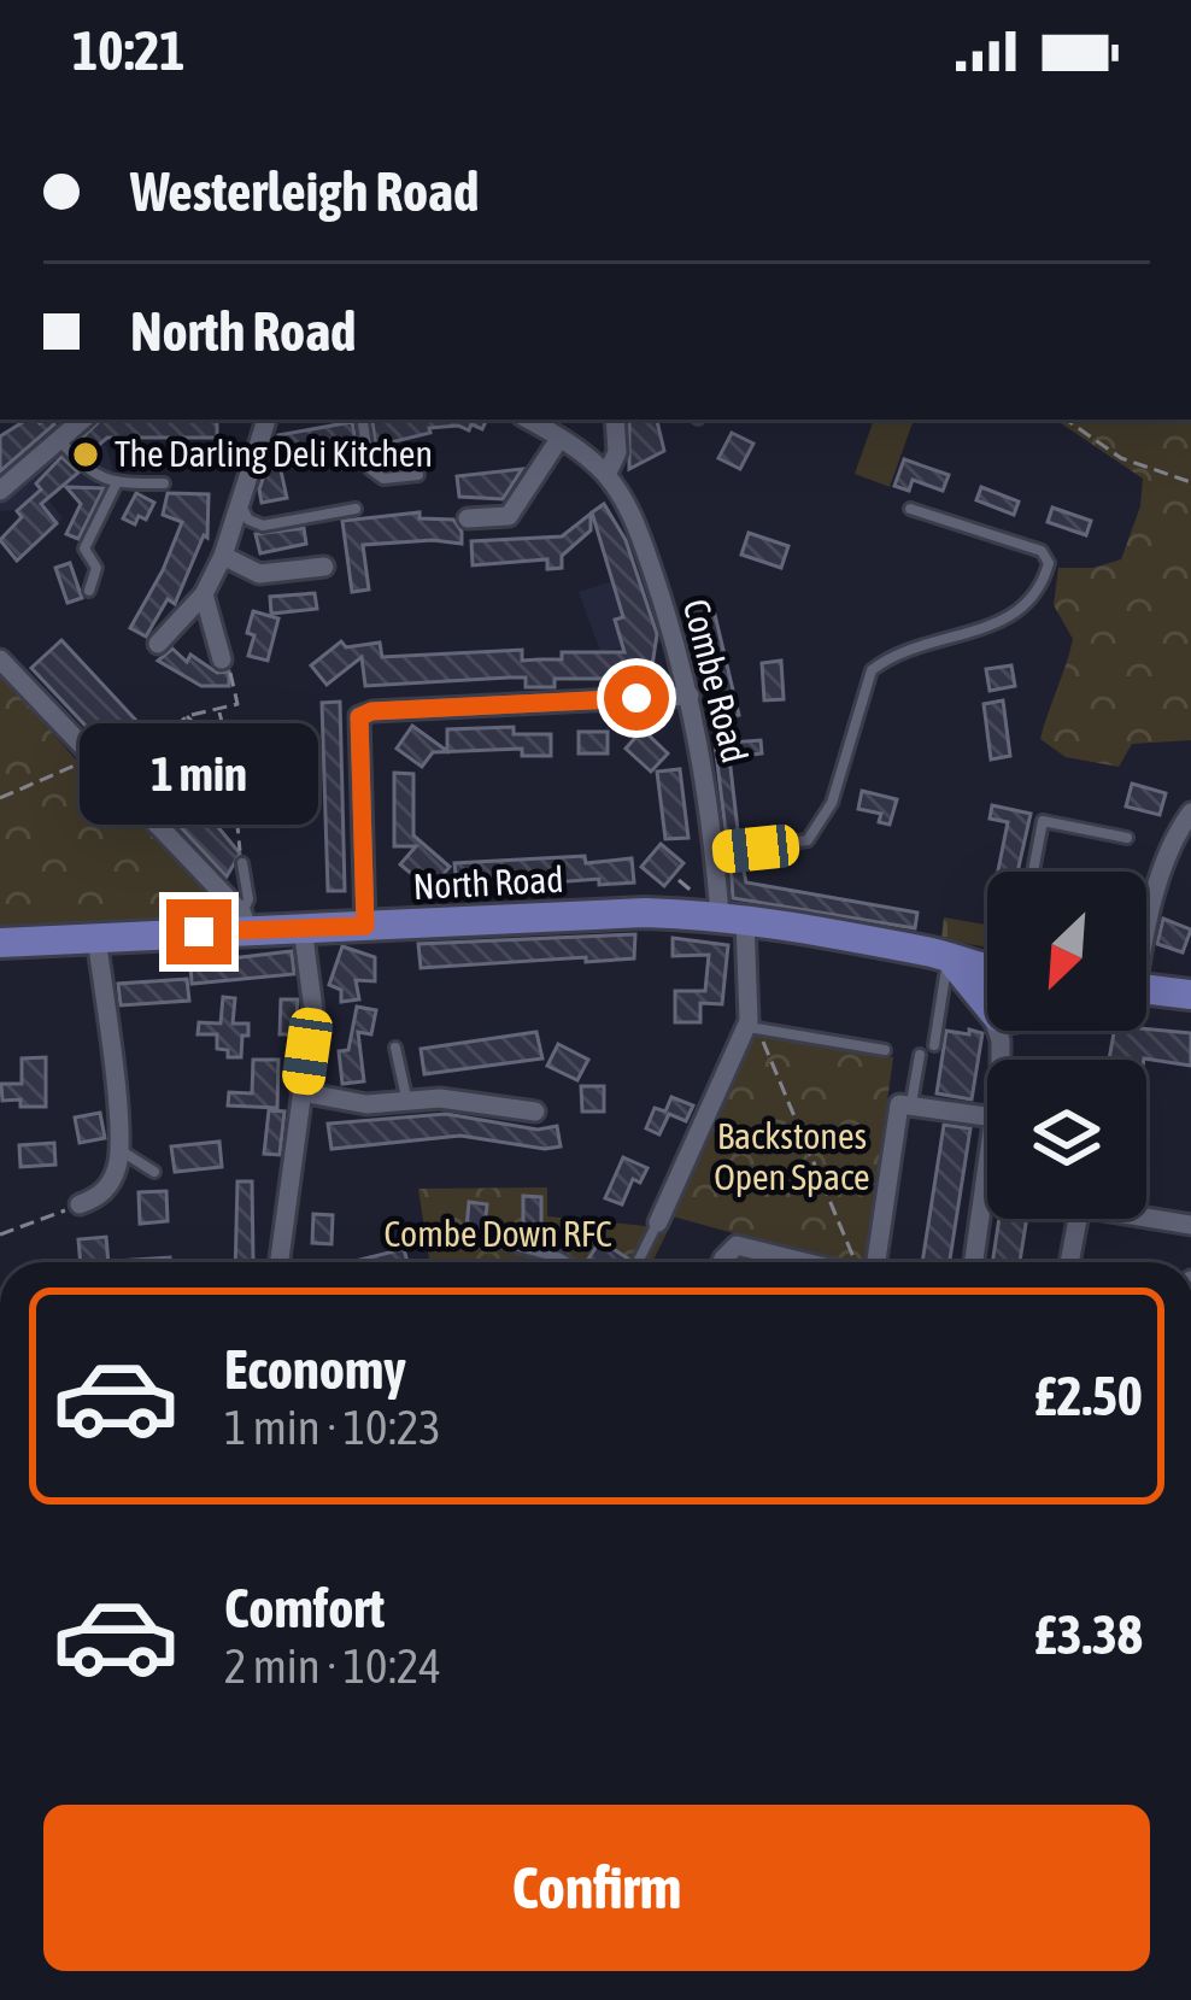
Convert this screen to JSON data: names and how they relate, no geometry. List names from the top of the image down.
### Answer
{
  "streets": {
    "main road": ["North Road"],
    "street": ["Combe Road"]
  },
  "crossings": [
    ["Combe Road", "North Road"]
  ],
  "parks": ["Backstones Open Space", "Combe Down RFC"],
  "places": ["The Darling Deli Kitchen"],
  "north": "bottom left",
  "page": {
    "status": "10:21",
    "banner": ["Westerleigh Road", "North Road"],
    "bubble": "1 min",
    "list": [
      {
        "name": "Economy",
        "note": "1 min · 10:23",
        "value": "£2.50"
      },
      {
        "name": "Comfort",
        "note": "2 min · 10:24",
        "value": "£3.38"
      }
    ],
    "buttons": "Confirm"
  }
}
